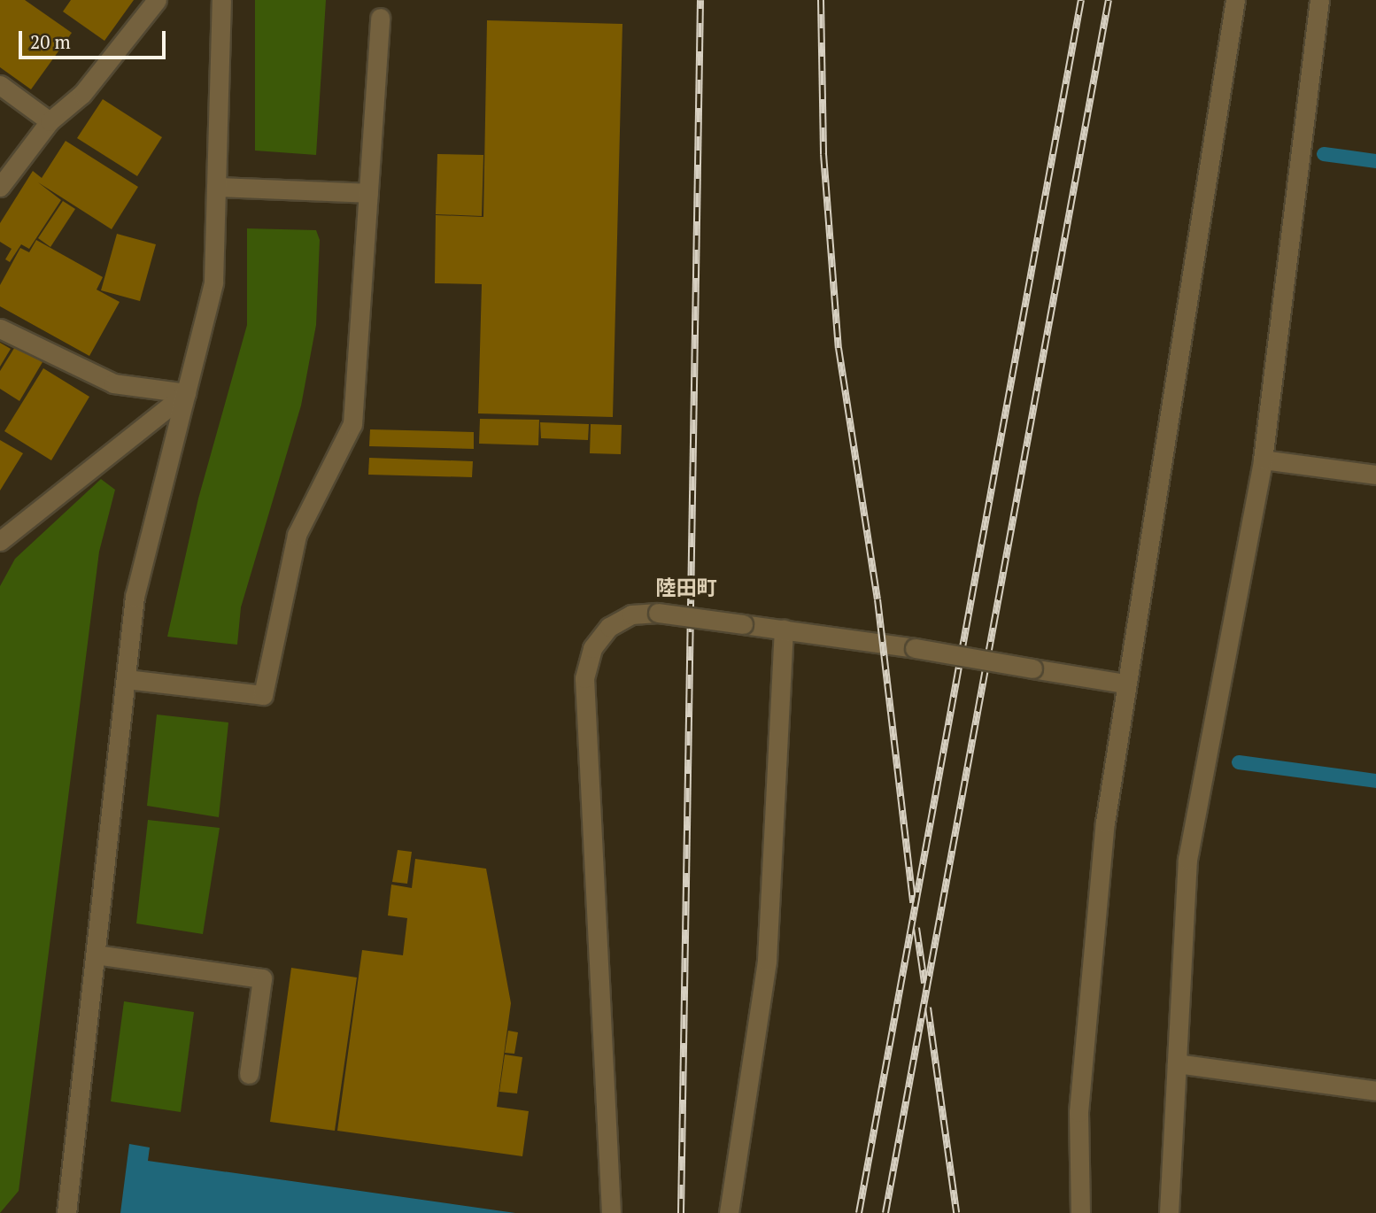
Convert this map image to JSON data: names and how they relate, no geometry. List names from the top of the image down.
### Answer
{
  "districts": ["陸田町"],
  "scale_bar": "20 m"
}
